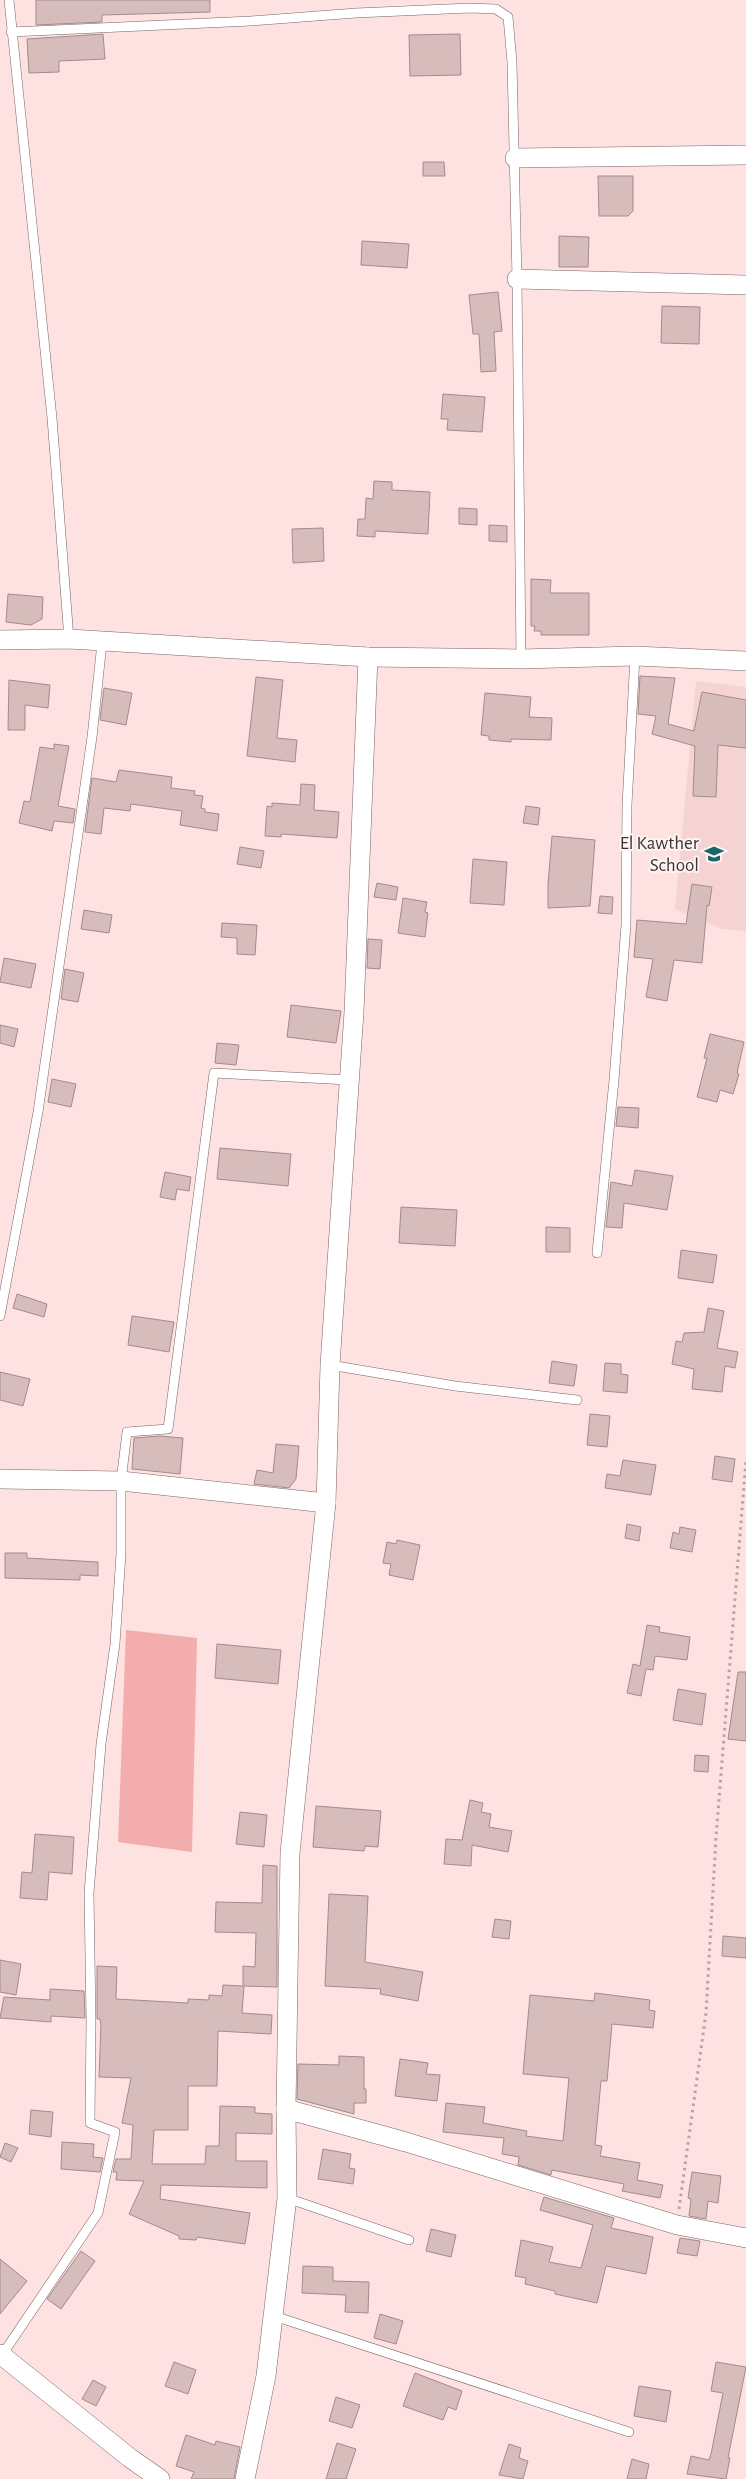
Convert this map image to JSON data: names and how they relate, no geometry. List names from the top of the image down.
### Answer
{
  "places": {
    "school or university": ["El Kawther School"]
  }
}
